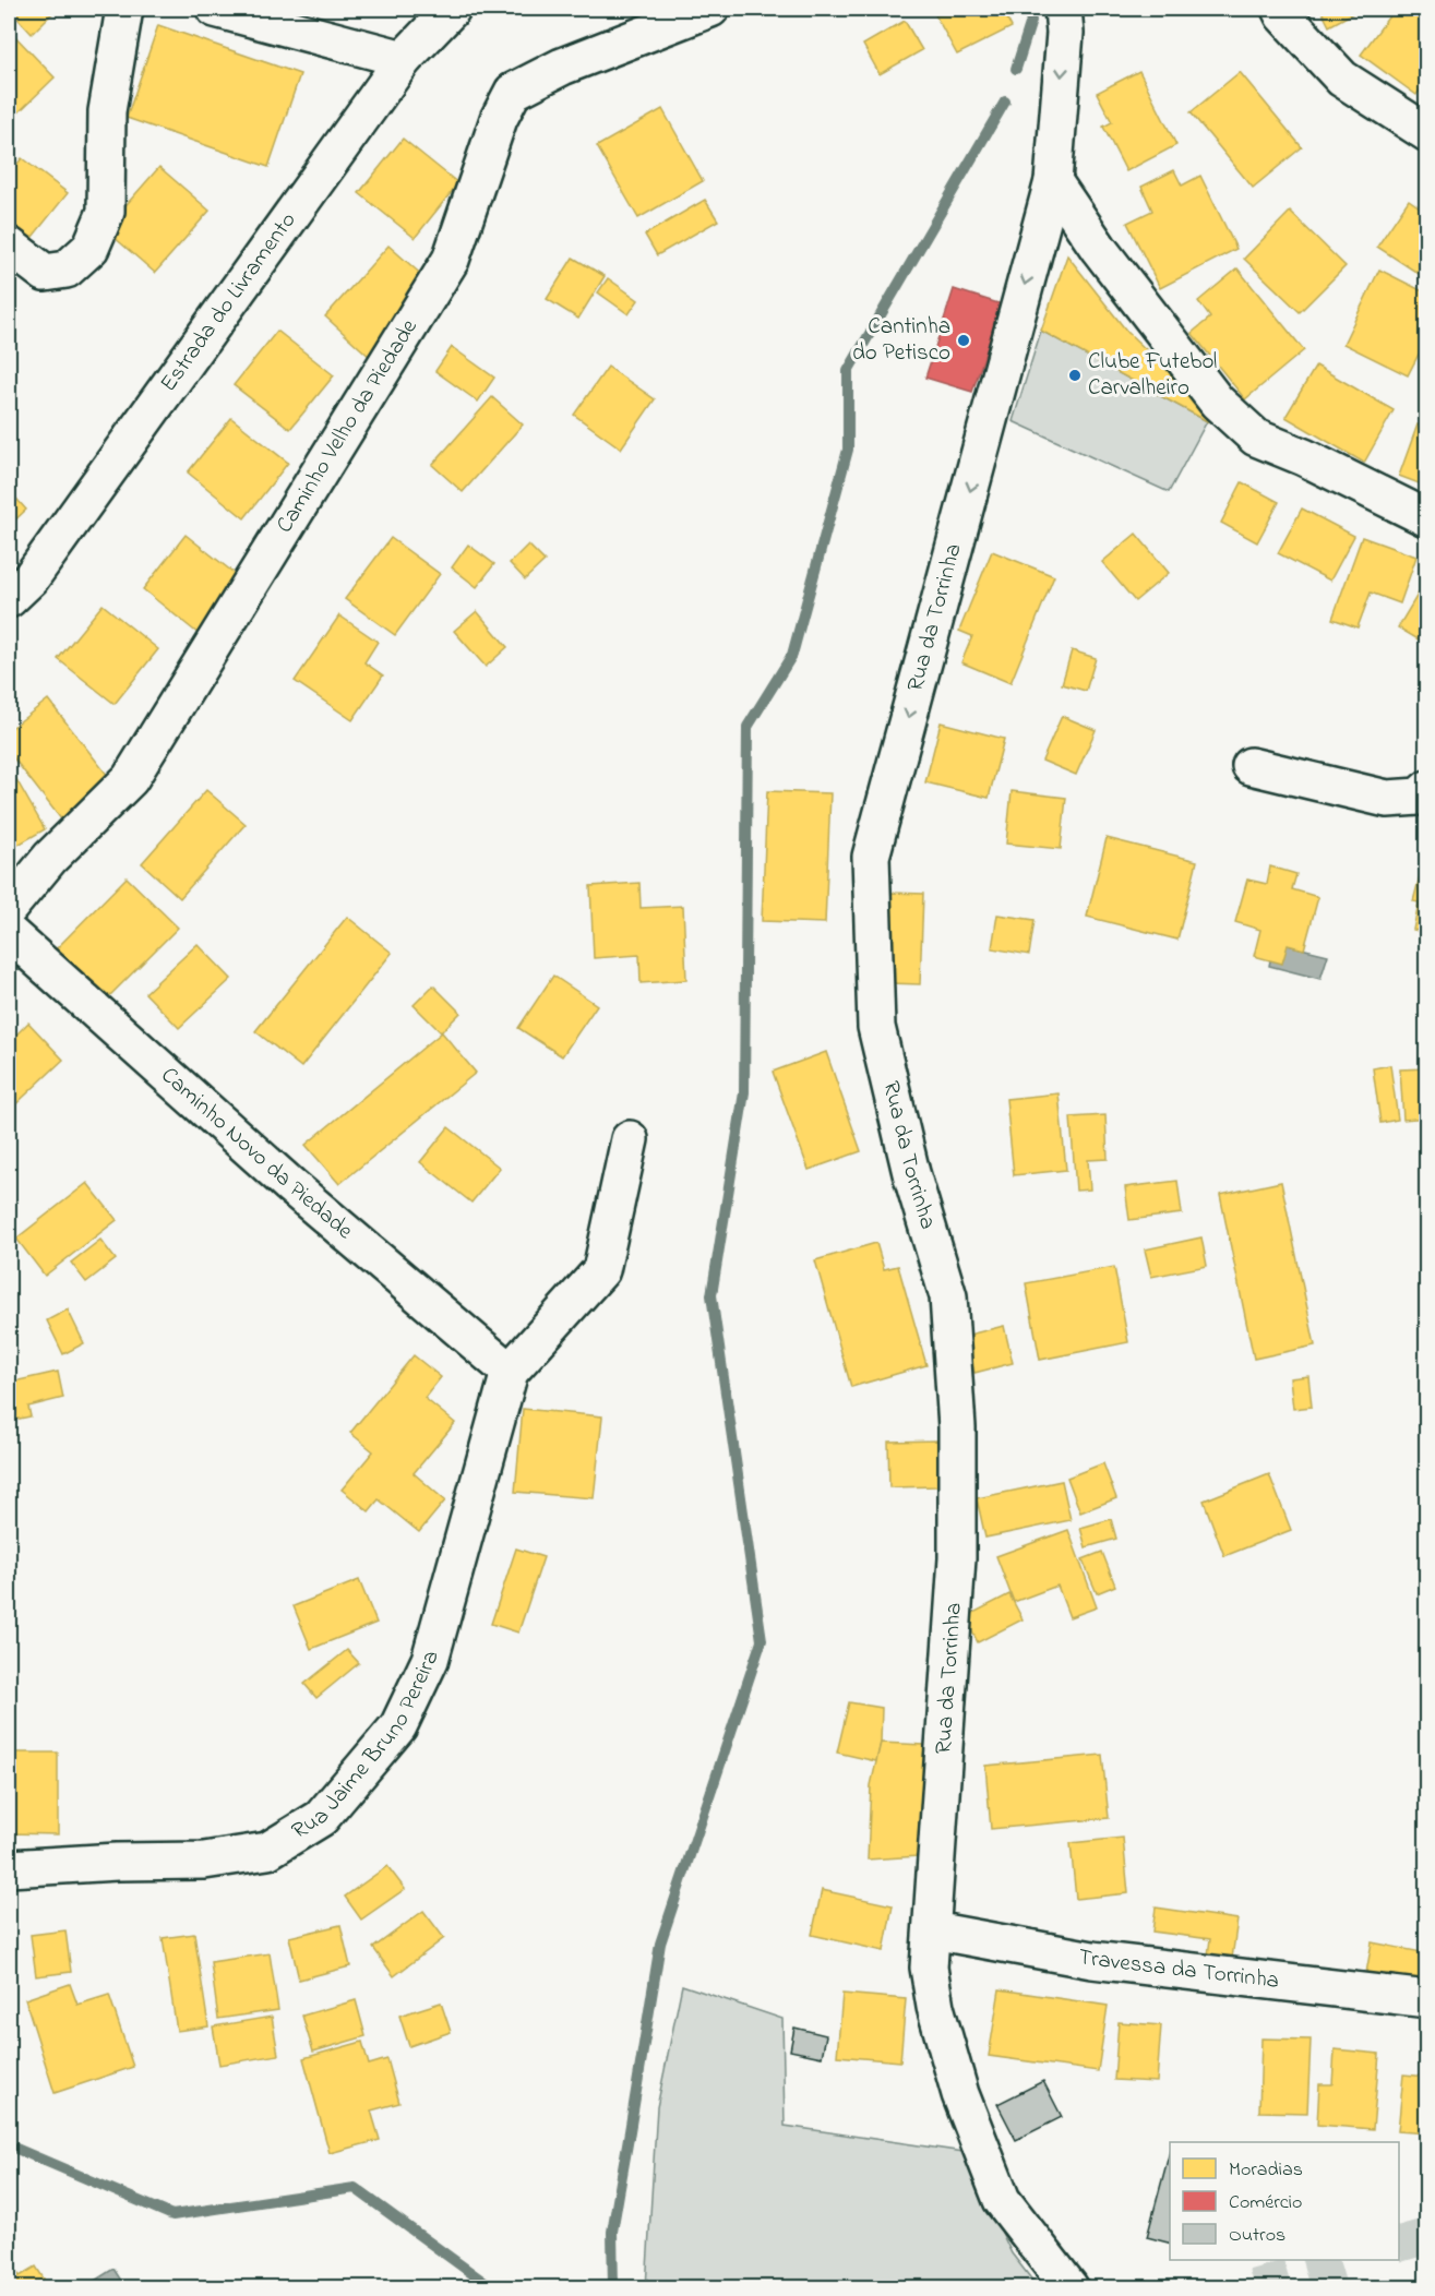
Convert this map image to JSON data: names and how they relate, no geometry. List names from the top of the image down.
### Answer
{
  "streets": {
    "street": [
      "Estrada do Livramento",
      "Caminho Velho da Piedade",
      "Rua da Torrinha",
      "Caminho Novo da Piedade",
      "Rua Jaime Bruno Pereira",
      "Travessa da Torrinha"
    ]
  },
  "crossings": [
    ["Rua da Torrinha", "Travessa da Torrinha"],
    ["Caminho Novo da Piedade", "Rua Jaime Bruno Pereira"]
  ],
  "one_way": ["Rua da Torrinha"],
  "places": ["Cantinha do Petisco", "Clube Futebol Carvalheiro"],
  "legend": ["Moradias", "Comércio", "Outros"]
}
